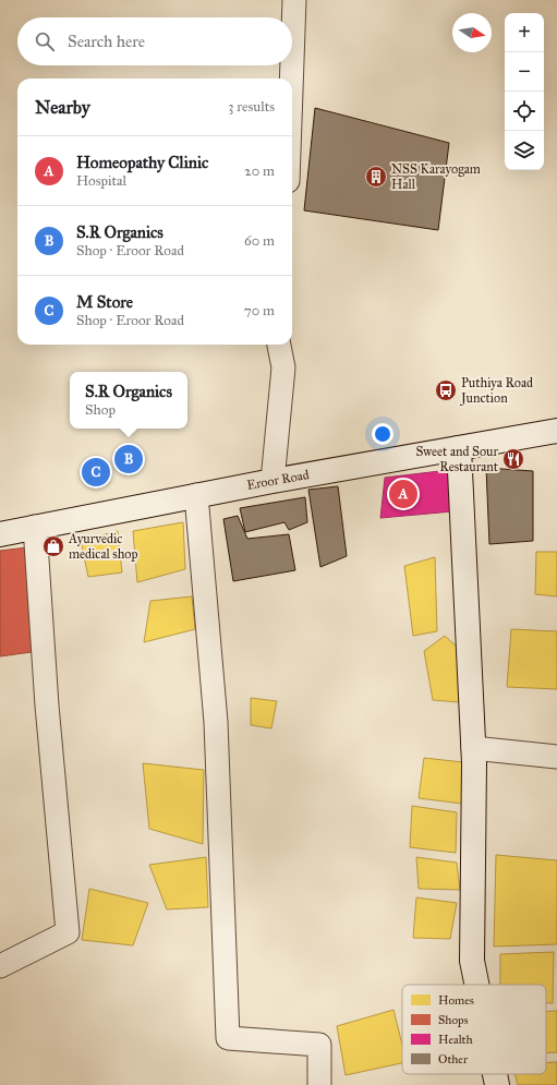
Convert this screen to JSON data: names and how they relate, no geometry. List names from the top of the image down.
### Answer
{
  "streets": {
    "main road": ["Eroor Road"]
  },
  "places": {
    "building": ["NSS Karayogam Hall"],
    "bus stop": ["Puthiya Road Junction"],
    "restaurant": ["Sweet and Sour Restaurant"],
    "shop": ["Ayurvedic medical shop"]
  },
  "legend": [
    "Homes",
    "Shops",
    "Health",
    "Other"
  ],
  "north": "right",
  "page": {
    "map_buttons": ["+", "−"],
    "search": "Search here",
    "heading": ["Nearby", "3 results"],
    "list": [
      {
        "mark": "A",
        "name": "Homeopathy Clinic",
        "note": "Hospital",
        "value": "20 m"
      },
      {
        "mark": "B",
        "name": "S.R Organics",
        "note": "Shop · Eroor Road",
        "value": "60 m"
      },
      {
        "mark": "C",
        "name": "M Store",
        "note": "Shop · Eroor Road",
        "value": "70 m"
      }
    ],
    "popup": ["S.R Organics", "Shop"],
    "pins": ["B", "C", "A"]
  }
}
